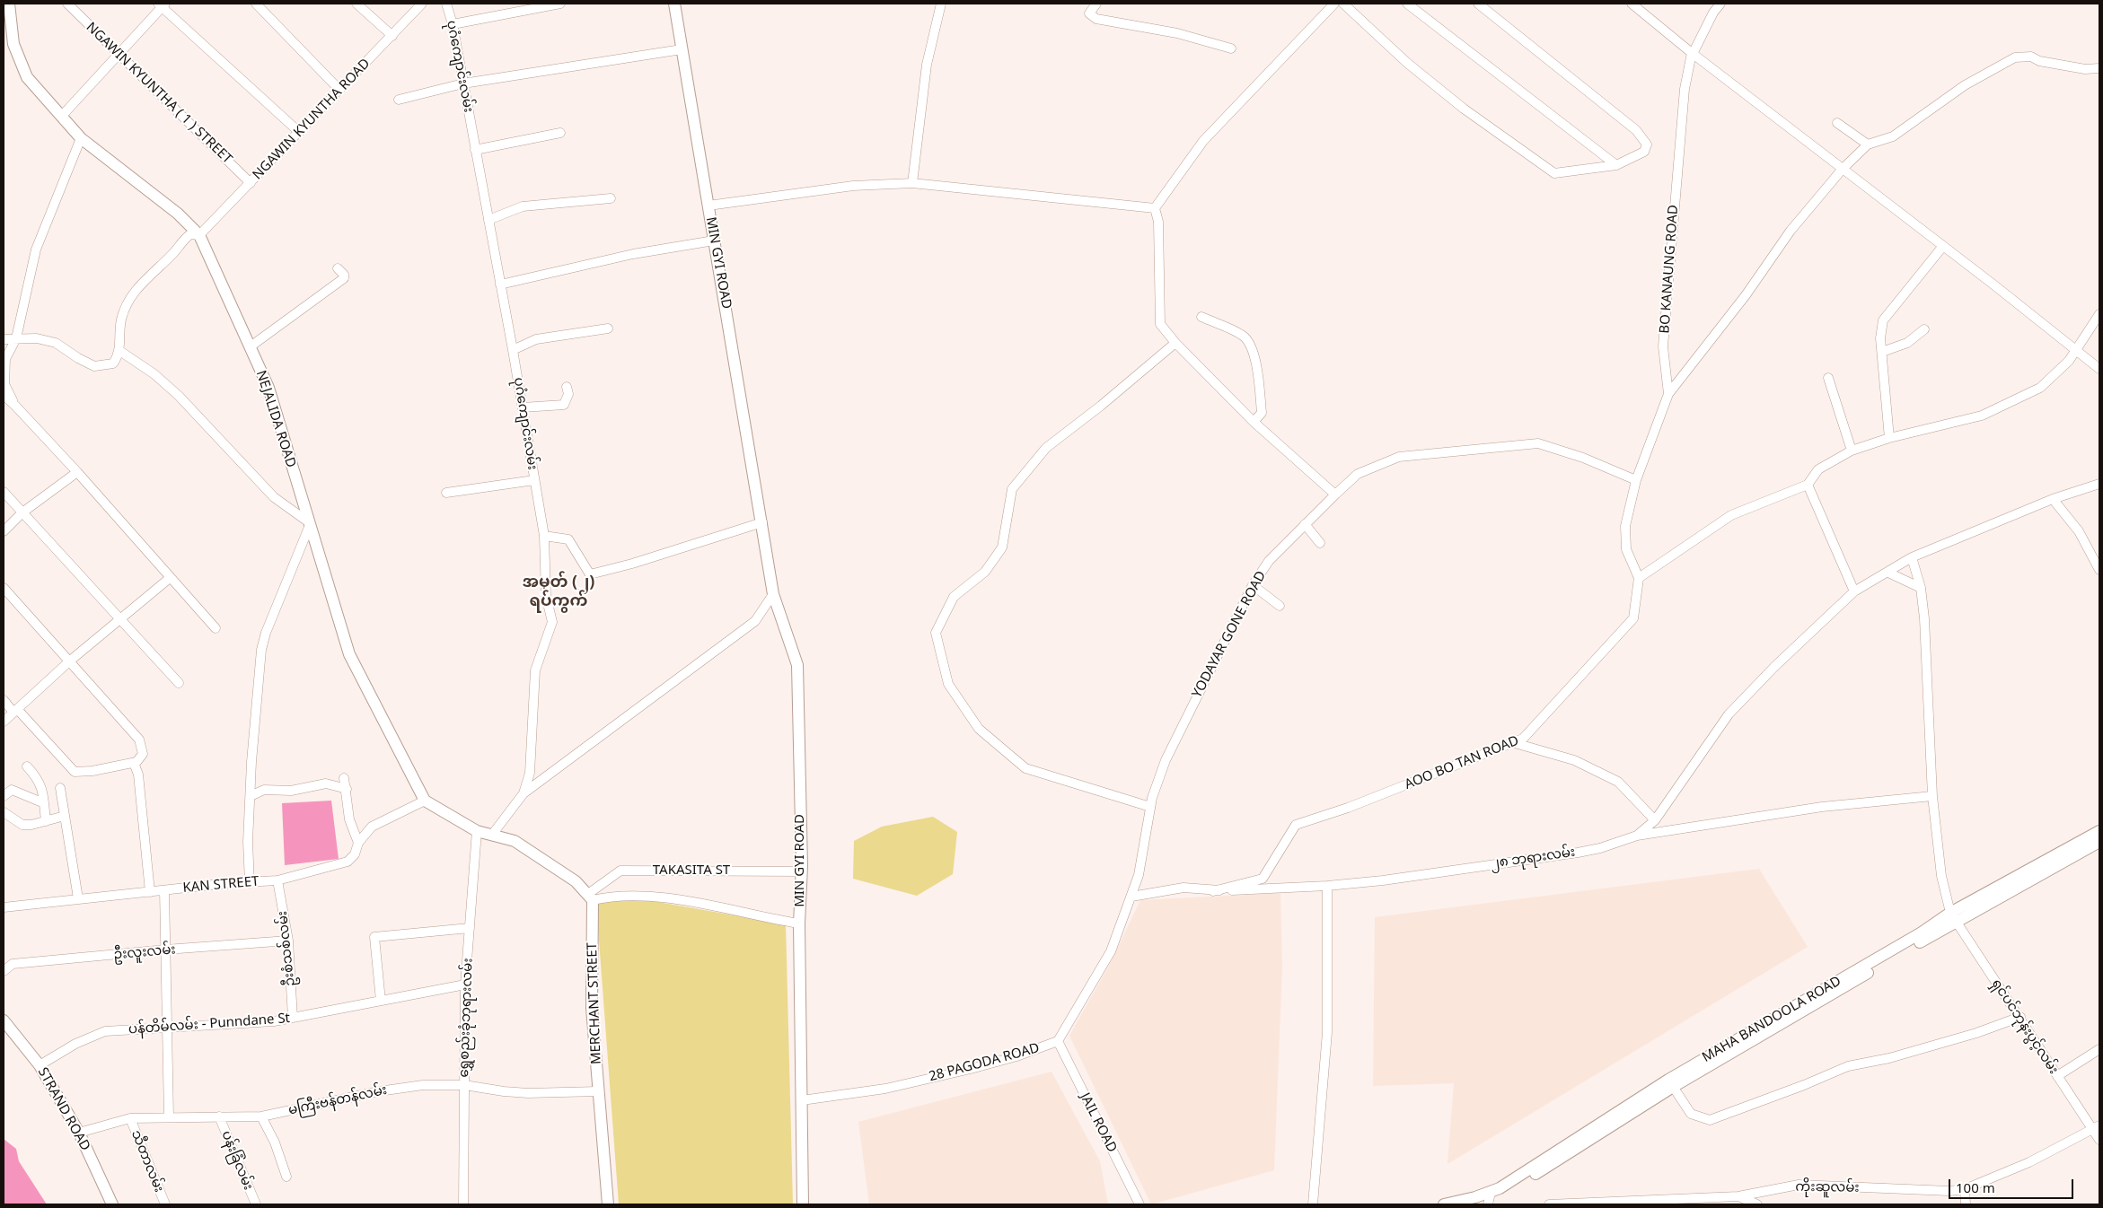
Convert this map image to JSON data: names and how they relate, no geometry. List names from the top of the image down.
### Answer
{
  "streets": {
    "main road": [
      "MIN GYI ROAD",
      "NEJALIDA ROAD",
      "MERCHANT STREET",
      "MAHA BANDOOLA ROAD",
      "STRAND ROAD"
    ],
    "street": [
      "ပုဂံကျောင်းလမ်း",
      "NGAWIN KYUNTHA ( 1 ) STREET",
      "NGAWIN KYUNTHA ROAD",
      "BO KANAUNG ROAD",
      "YODAYAR GONE ROAD",
      "AOO BO TAN ROAD",
      "၂၈ ဘုရားလမ်း",
      "TAKASITA ST",
      "KAN STREET",
      "ဦးစံသစ်လမ်း",
      "ဦးလူးလမ်း",
      "ရွှေစည်းခုံဘုရားလမ်း",
      "ပန်တိမ်လမ်း - Punndane St",
      "ရှင်ပင်ဘုန်းပွင့်လမ်း",
      "28 PAGODA ROAD",
      "မကြီးဗန်တန်လမ်း",
      "JAIL ROAD",
      "ပန်းခြံလမ်း",
      "သီတာလမ်း",
      "ကိုးဆူလမ်း"
    ]
  },
  "crossings": [
    ["NGAWIN KYUNTHA ( 1 ) STREET", "NGAWIN KYUNTHA ROAD"],
    ["NGAWIN KYUNTHA ROAD", "NEJALIDA ROAD"],
    ["MIN GYI ROAD", "TAKASITA ST"],
    ["MIN GYI ROAD", "28 PAGODA ROAD"],
    ["BO KANAUNG ROAD", "YODAYAR GONE ROAD"],
    ["NEJALIDA ROAD", "KAN STREET"],
    ["YODAYAR GONE ROAD", "၂၈ ဘုရားလမ်း"],
    ["YODAYAR GONE ROAD", "28 PAGODA ROAD"],
    ["AOO BO TAN ROAD", "၂၈ ဘုရားလမ်း"],
    ["၂၈ ဘုရားလမ်း", "28 PAGODA ROAD"],
    ["TAKASITA ST", "MERCHANT STREET"],
    ["KAN STREET", "ဦးစံသစ်လမ်း"],
    ["ဦးစံသစ်လမ်း", "ဦးလူးလမ်း"],
    ["ဦးစံသစ်လမ်း", "ပန်တိမ်လမ်း - Punndane St"],
    ["MERCHANT STREET", "မကြီးဗန်တန်လမ်း"],
    ["ရွှေစည်းခုံဘုရားလမ်း", "ပန်တိမ်လမ်း - Punndane St"],
    ["ရွှေစည်းခုံဘုရားလမ်း", "မကြီးဗန်တန်လမ်း"],
    ["MAHA BANDOOLA ROAD", "ရှင်ပင်ဘုန်းပွင့်လမ်း"],
    ["ပန်တိမ်လမ်း - Punndane St", "STRAND ROAD"],
    ["ရှင်ပင်ဘုန်းပွင့်လမ်း", "ကိုးဆူလမ်း"],
    ["28 PAGODA ROAD", "JAIL ROAD"],
    ["မကြီးဗန်တန်လမ်း", "STRAND ROAD"],
    ["မကြီးဗန်တန်လမ်း", "ပန်းခြံလမ်း"],
    ["မကြီးဗန်တန်လမ်း", "သီတာလမ်း"]
  ],
  "districts": ["အမှတ် (၂) ရပ်ကွက်"],
  "scale_bar": "100 m"
}
